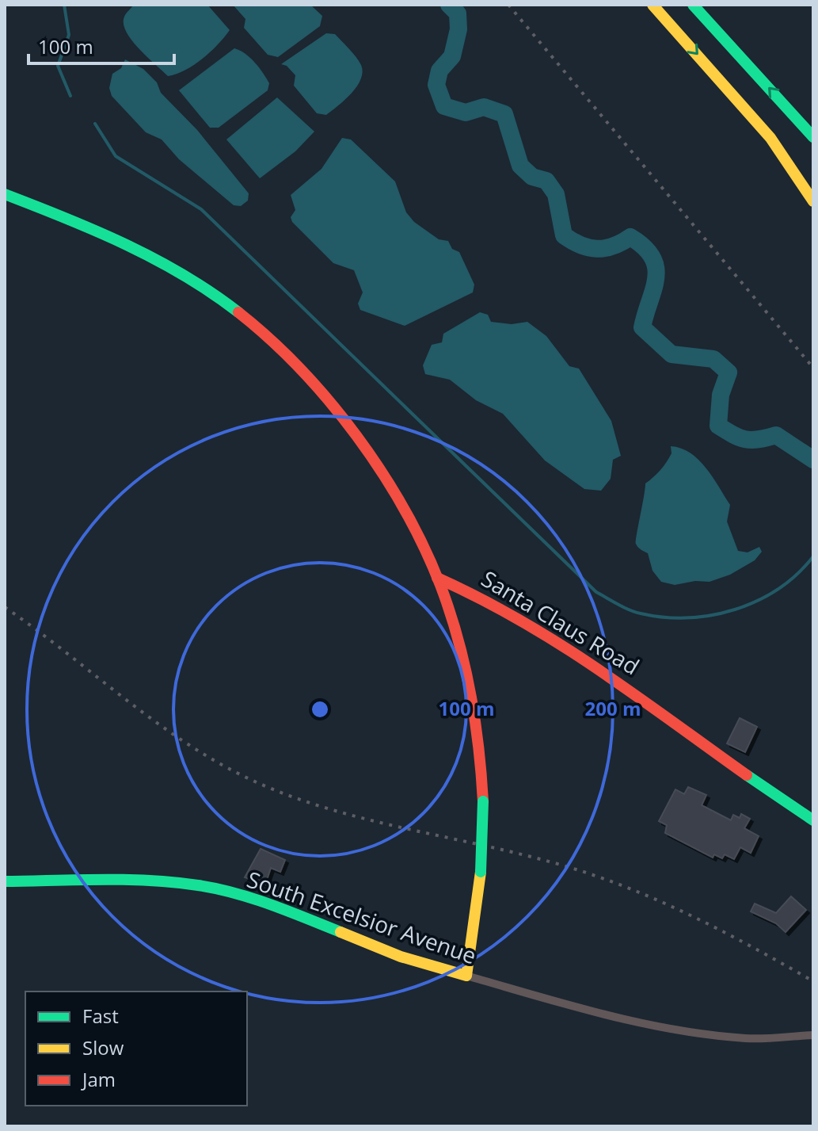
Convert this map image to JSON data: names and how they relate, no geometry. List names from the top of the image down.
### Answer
{
  "streets": {
    "main road": ["Santa Claus Road", "South Excelsior Avenue"]
  },
  "legend": ["Fast", "Slow", "Jam"],
  "scale_bar": "100 m",
  "rings": ["100 m", "200 m"]
}
